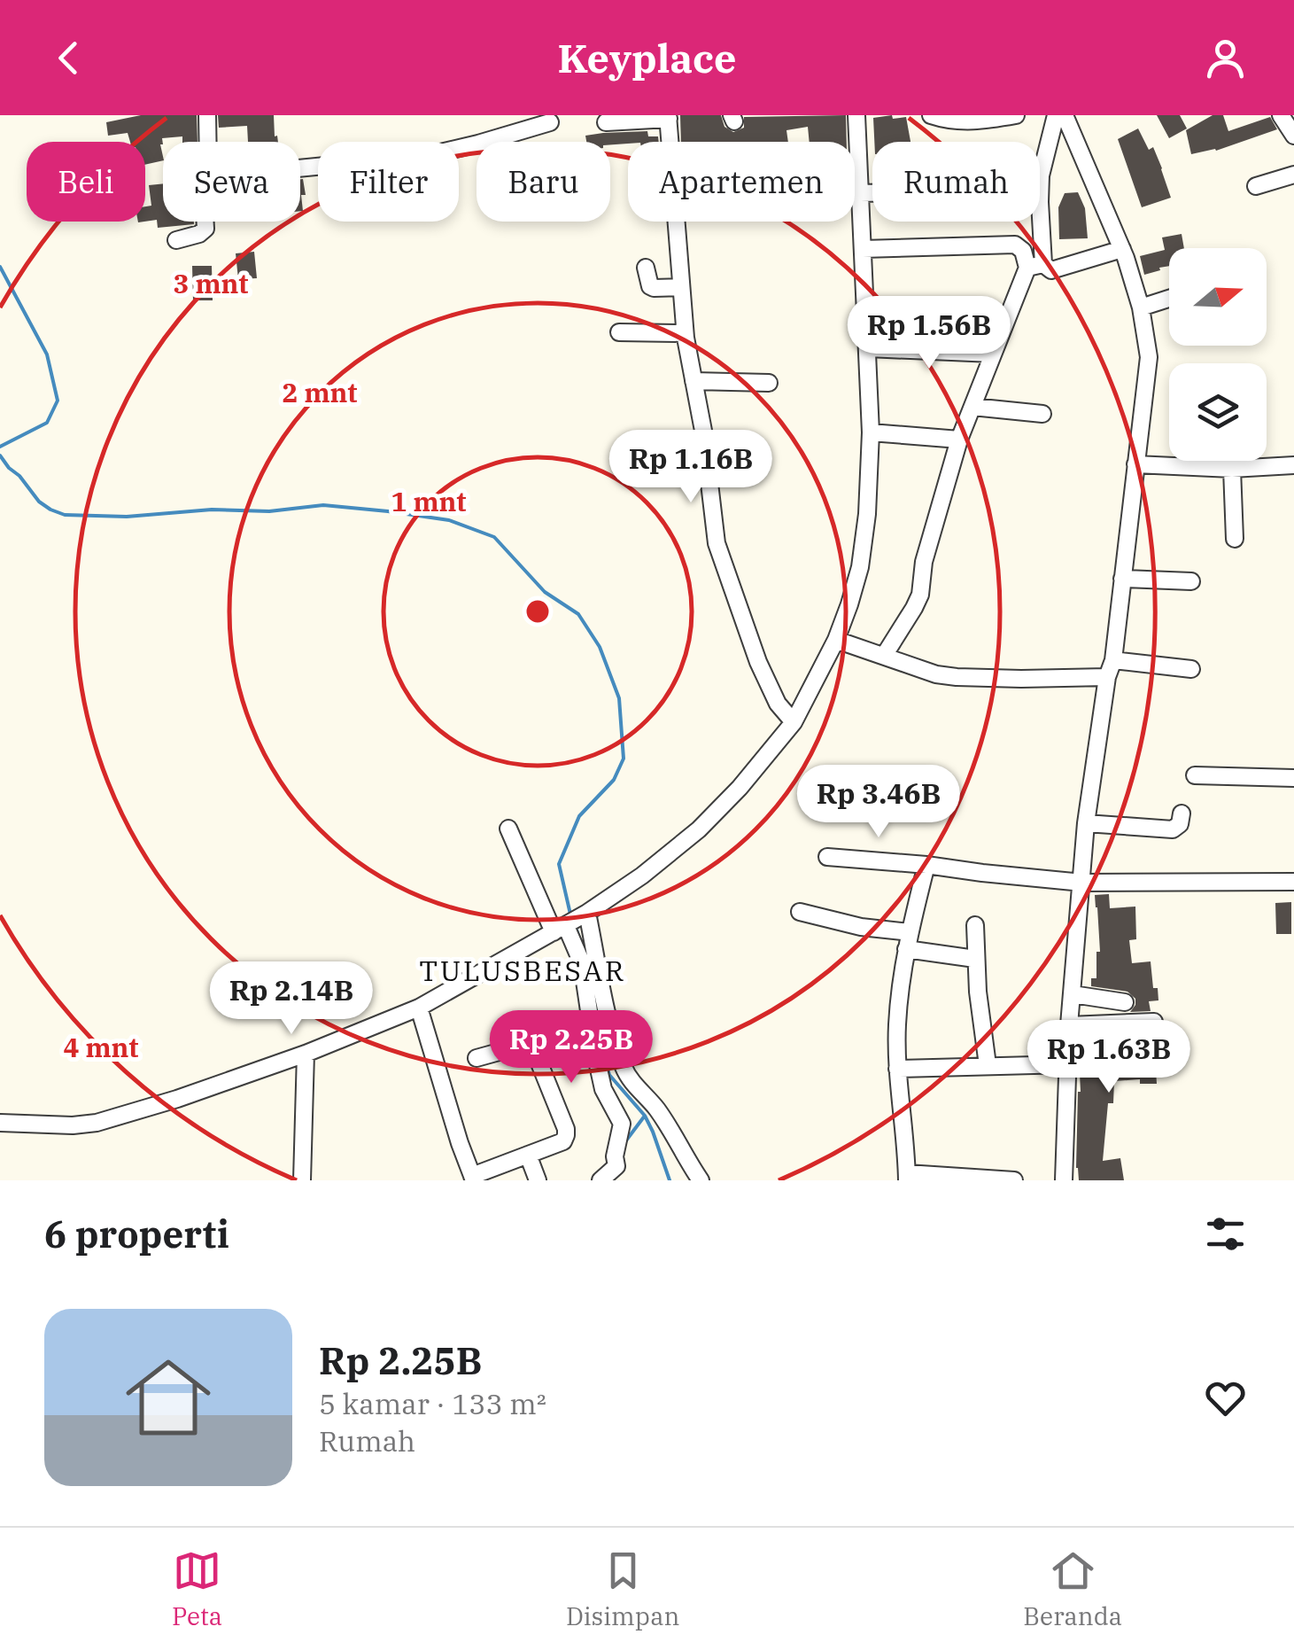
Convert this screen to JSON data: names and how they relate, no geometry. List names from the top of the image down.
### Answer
{
  "districts": ["TULUSBESAR"],
  "north": "right",
  "page": {
    "header": "Keyplace",
    "chip": [
      "Beli",
      "Sewa",
      "Filter",
      "Baru",
      "Apartemen",
      "Rumah"
    ],
    "price": [
      "Rp 1.56B",
      "Rp 1.16B",
      "Rp 3.46B",
      "Rp 2.14B",
      "Rp 2.25B",
      "Rp 1.63B"
    ],
    "heading": "6 properti",
    "list": [
      {
        "name": "Rp 2.25B",
        "note": "5 kamar · 133 m² · Rumah"
      }
    ],
    "tabs": ["Peta", "Disimpan", "Beranda"]
  },
  "rings": [
    "3 mnt",
    "2 mnt",
    "1 mnt",
    "4 mnt"
  ]
}
